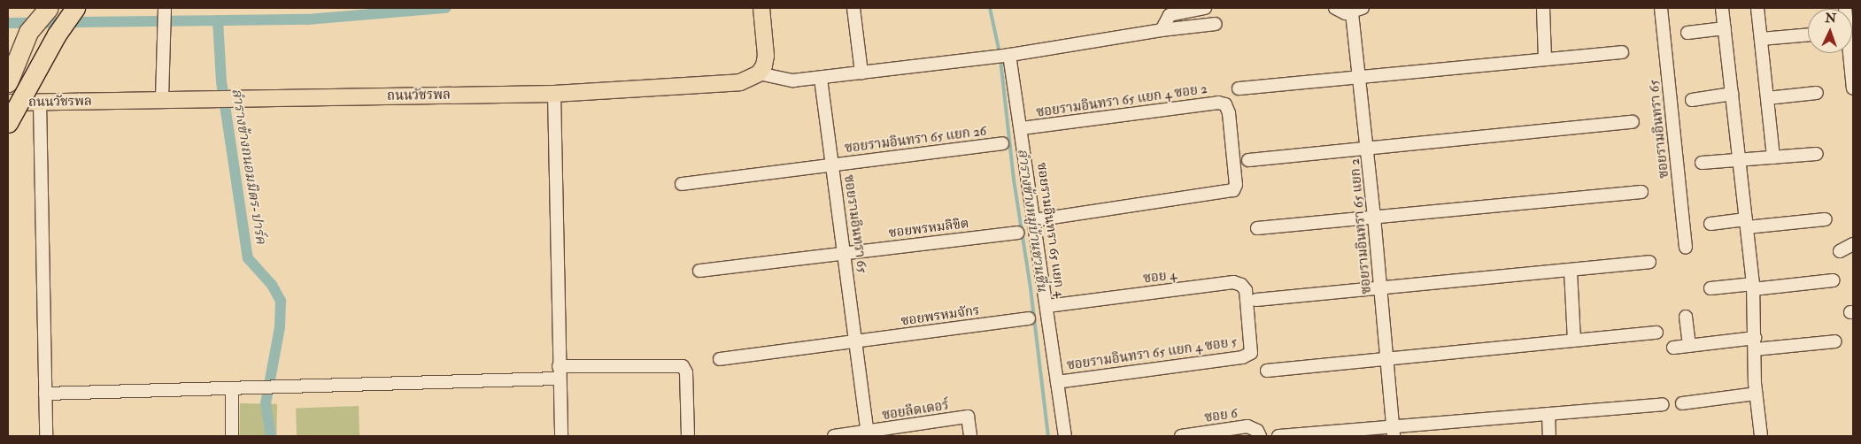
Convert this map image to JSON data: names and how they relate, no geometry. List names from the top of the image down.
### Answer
{
  "streets": {
    "main road": ["ถนนวัชรพล"],
    "street": [
      "ซอยรามอินทรา 65 แยก 4 ซอย 2",
      "ซอยรามอินทรา 65",
      "ซอยรามอินทรา 65 แยก 26",
      "ซอยรามอินทรา 65 แยก 2",
      "ซอยพรหมลิขิต",
      "ซอยรามอินทรา 65 แยก 4",
      "ซอย 4",
      "ซอยพรหมจักร",
      "ซอยรามอินทรา 65 แยก 4 ซอย 5",
      "ซอยลีดเดอร์",
      "ซอย 6"
    ]
  },
  "crossings": [
    ["ซอยรามอินทรา 65 แยก 4 ซอย 2", "ซอยรามอินทรา 65 แยก 4"],
    ["ซอยรามอินทรา 65", "ซอยรามอินทรา 65 แยก 26"],
    ["ซอยรามอินทรา 65", "ซอยพรหมลิขิต"],
    ["ซอยรามอินทรา 65", "ซอยพรหมจักร"],
    ["ซอยรามอินทรา 65", "ซอยลีดเดอร์"],
    ["ซอยรามอินทรา 65 แยก 4", "ซอย 4"],
    ["ซอยรามอินทรา 65 แยก 4", "ซอยรามอินทรา 65 แยก 4 ซอย 5"],
    ["ซอย 4", "ซอยรามอินทรา 65 แยก 4 ซอย 5"]
  ],
  "water": ["ลำรางข้างถนอมมิตร-ปาร์ค", "ลำรางข้างหมู่บ้านชวนชื่น"],
  "north": "top"
}
